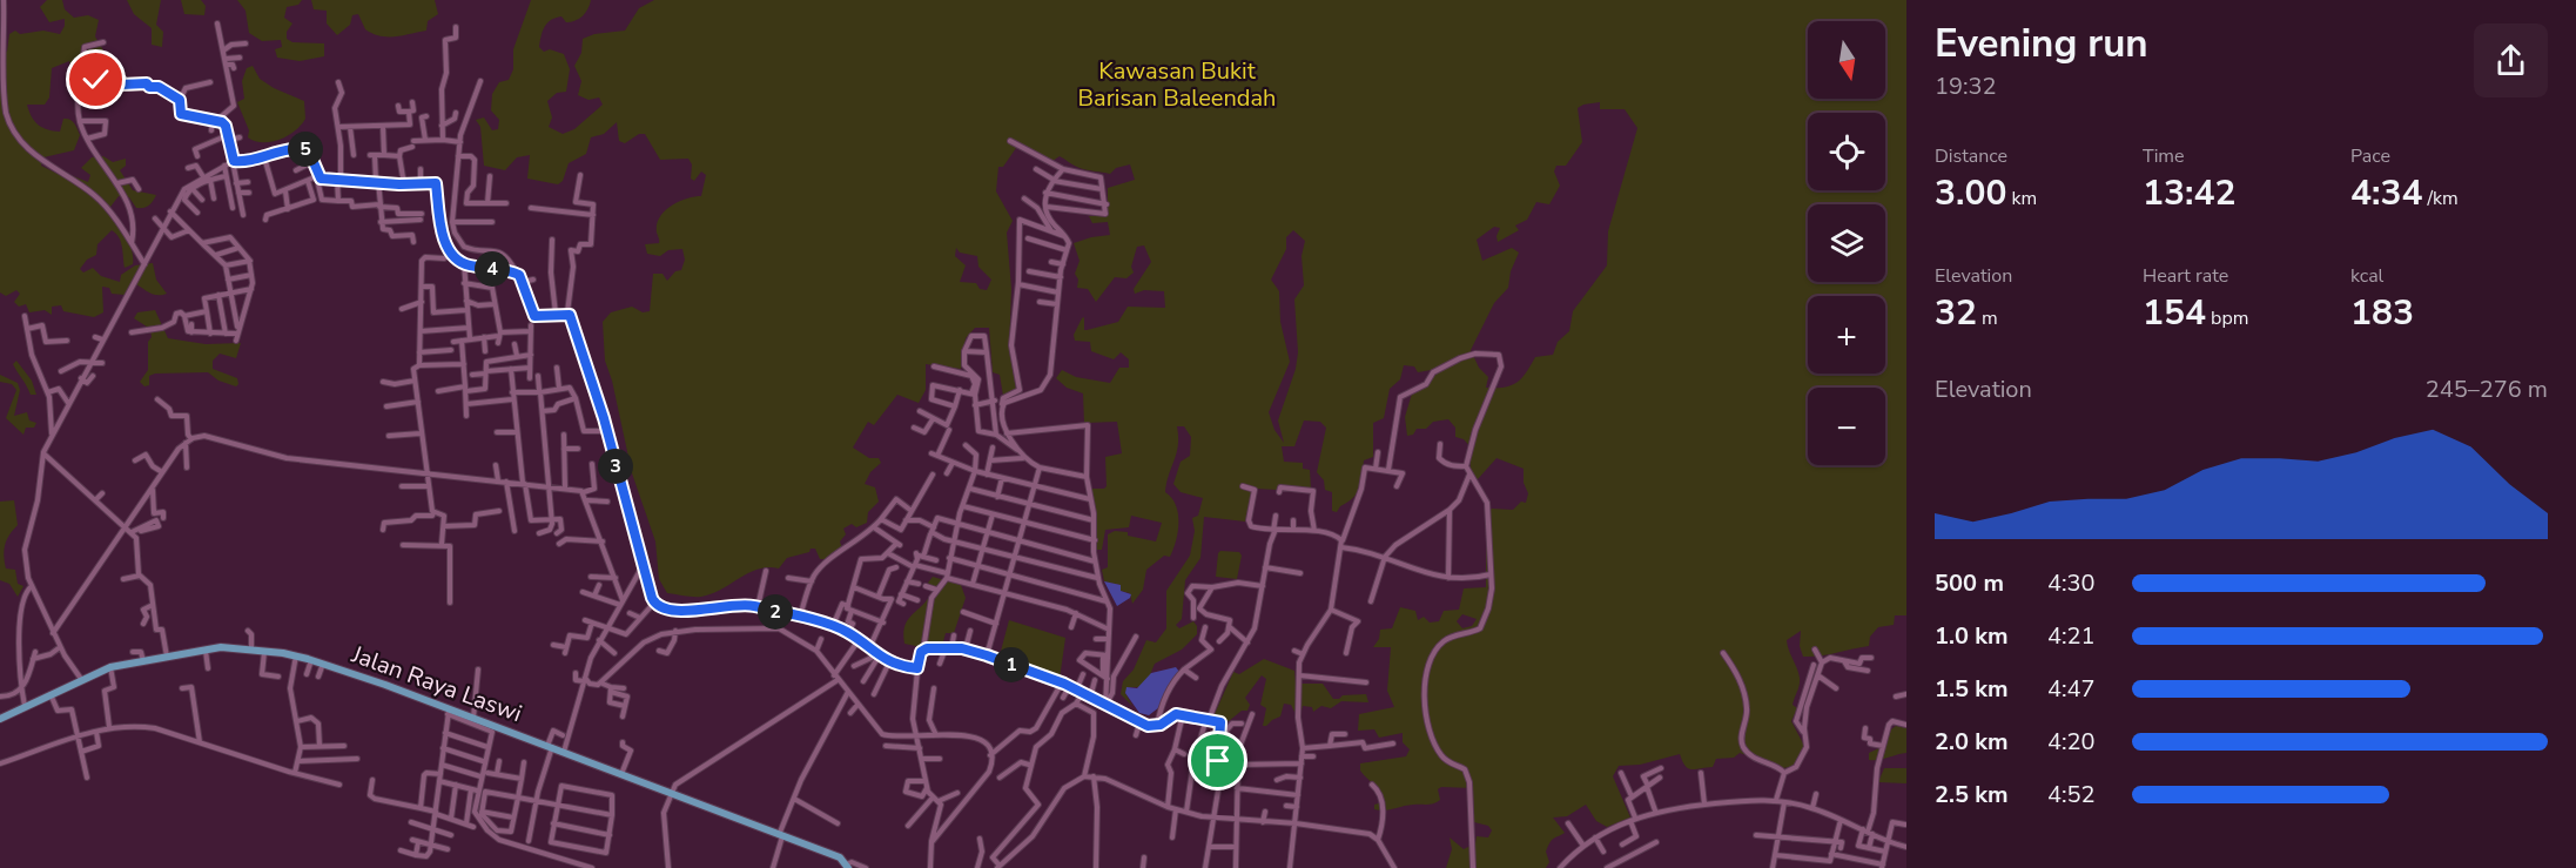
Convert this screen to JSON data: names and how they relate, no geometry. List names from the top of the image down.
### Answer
{
  "streets": {
    "main road": ["Jalan Raya Laswi"]
  },
  "parks": ["Kawasan Bukit Barisan Baleendah"],
  "north": "bottom",
  "page": {
    "heading": ["Evening run", "19:32"],
    "map_buttons": ["+", "−"],
    "stats": [
      ["Distance", "3.00 km"],
      ["Time", "13:42"],
      ["Pace", "4:34 /km"],
      ["Elevation", "32 m"],
      ["Heart rate", "154 bpm"],
      ["kcal", "183"]
    ],
    "pins": [
      "5",
      "4",
      "3",
      "2",
      "1"
    ],
    "chart": ["Elevation", "245–276 m"],
    "list": [
      {
        "name": "500 m",
        "note": "4:30"
      },
      {
        "name": "1.0 km",
        "note": "4:21"
      },
      {
        "name": "1.5 km",
        "note": "4:47"
      },
      {
        "name": "2.0 km",
        "note": "4:20"
      },
      {
        "name": "2.5 km",
        "note": "4:52"
      }
    ]
  }
}
